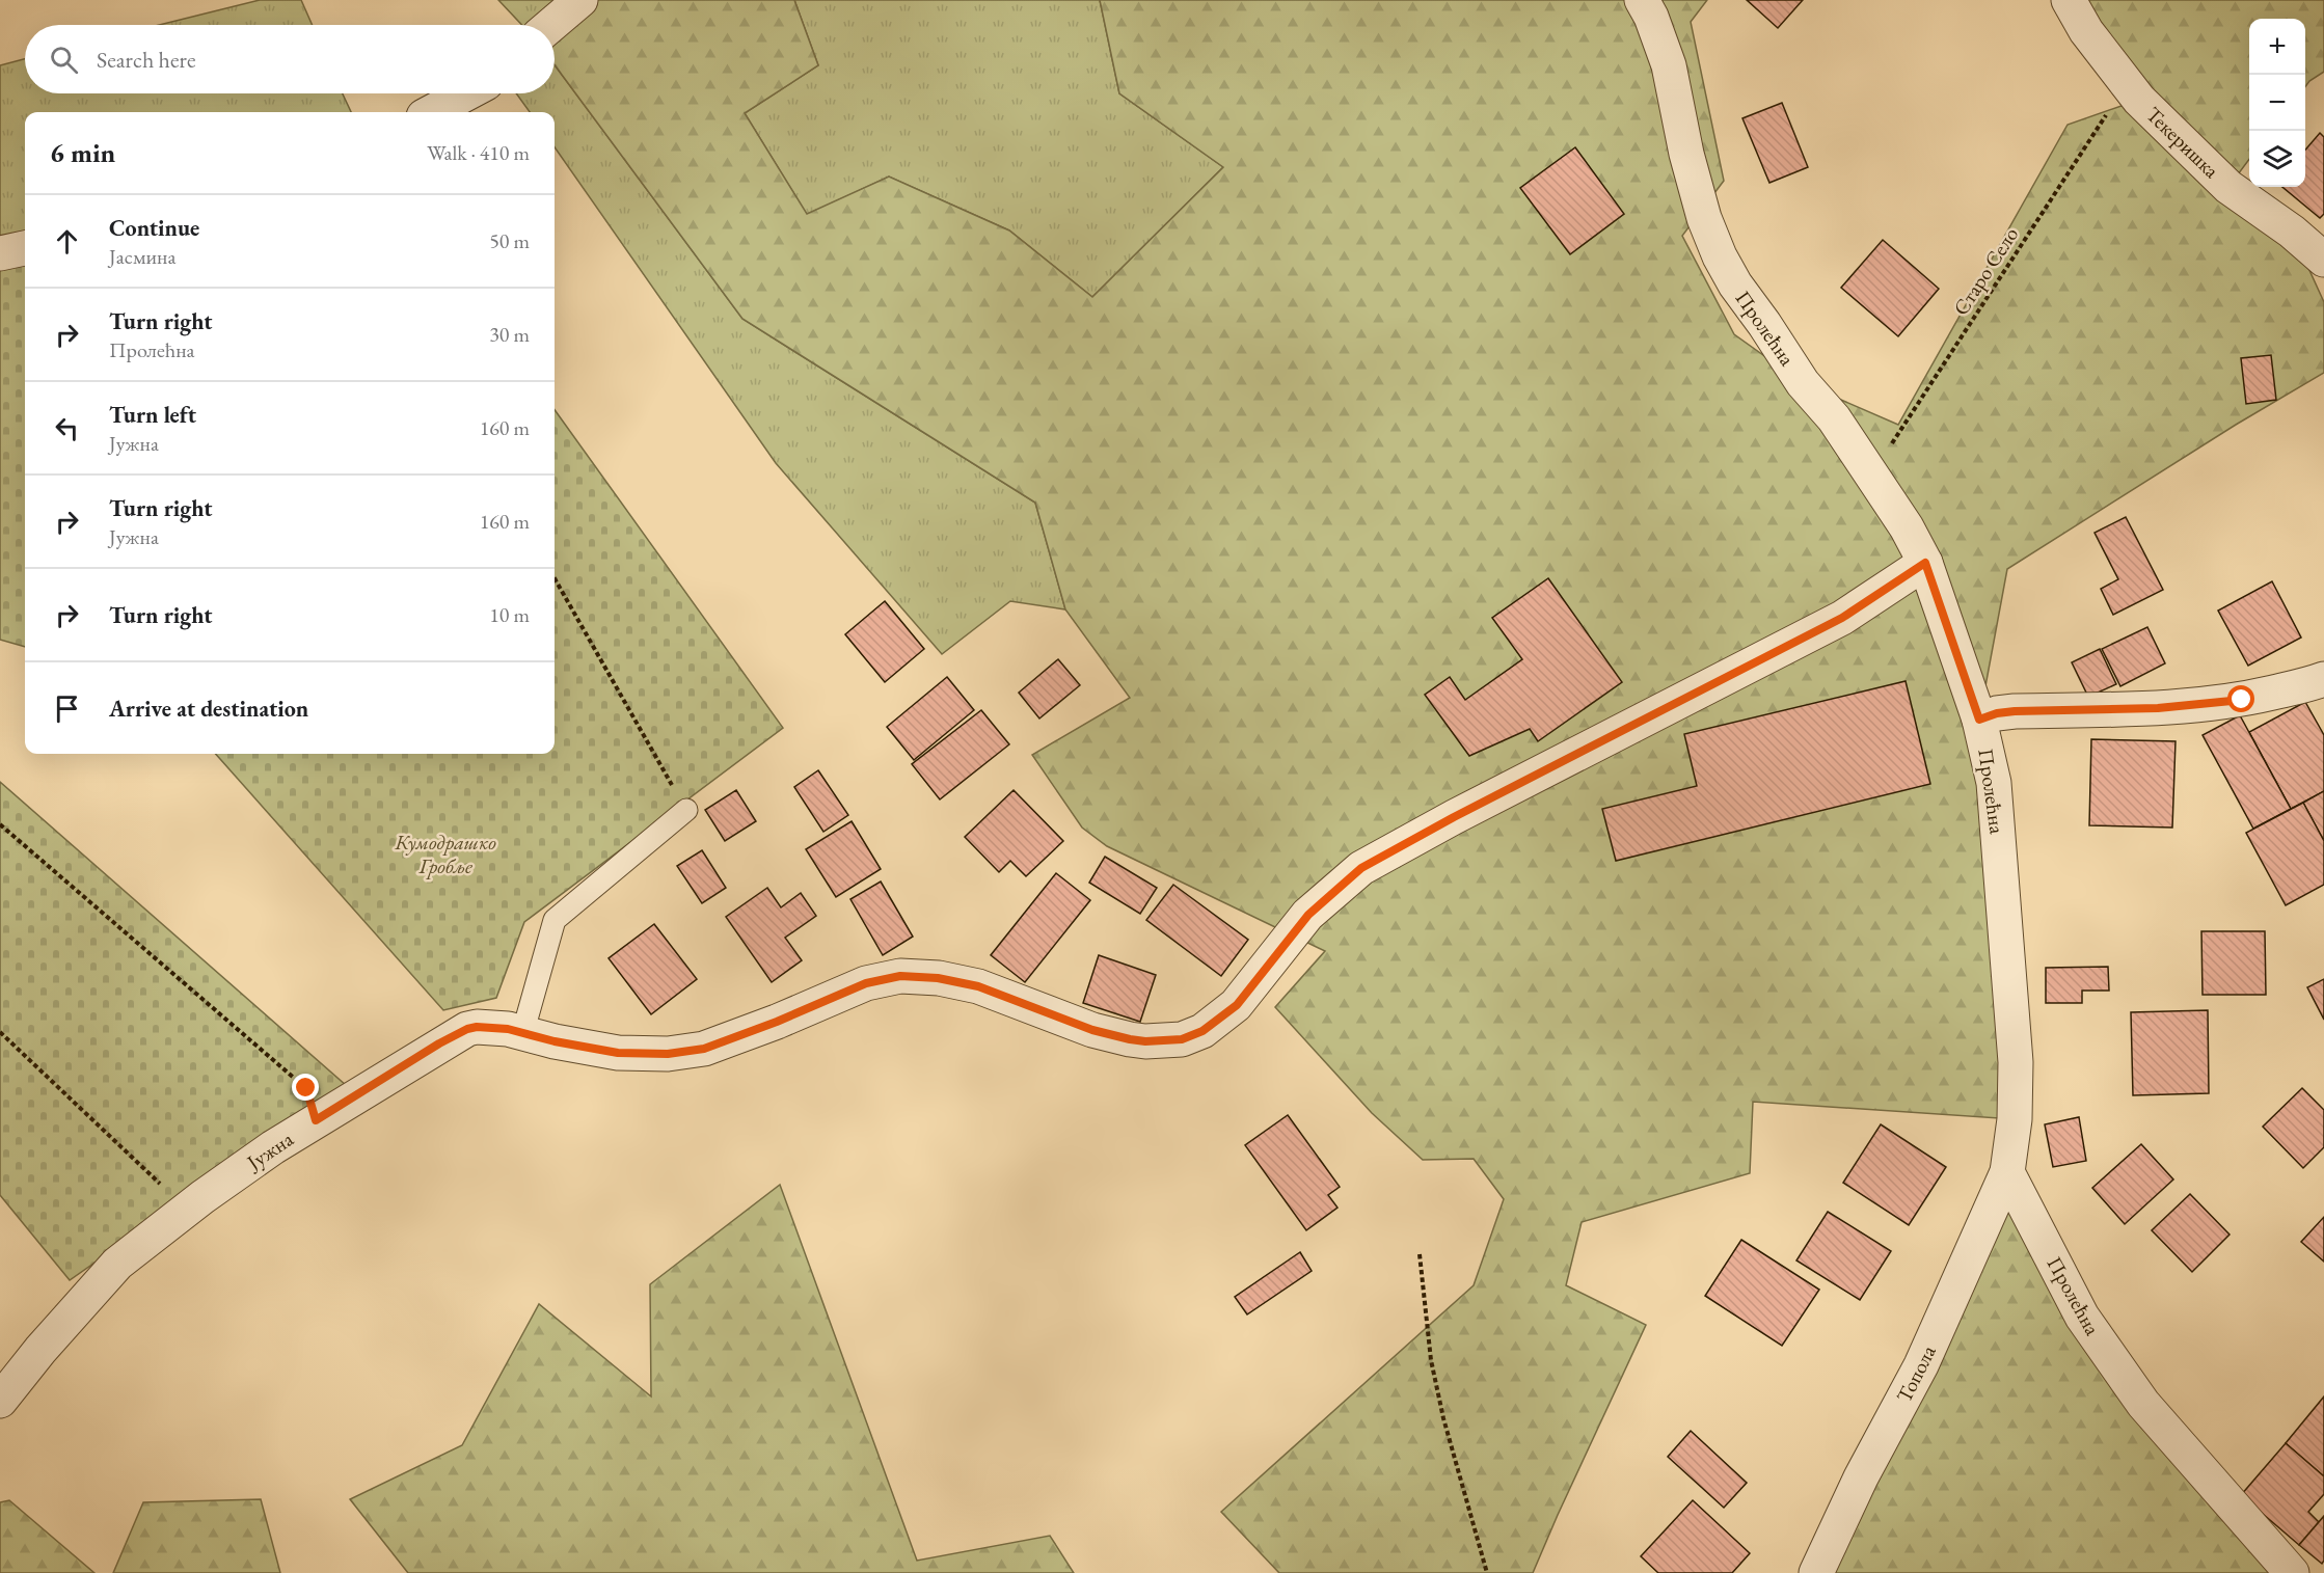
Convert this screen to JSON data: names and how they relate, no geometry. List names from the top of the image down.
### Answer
{
  "streets": {
    "street": [
      "Текеришка",
      "Пролећна",
      "Јужна",
      "Топола"
    ],
    "path": ["Старо Село"]
  },
  "crossings": [
    ["Текеришка", "Старо Село"],
    ["Старо Село", "Пролећна"],
    ["Пролећна", "Јужна"],
    ["Пролећна", "Топола"]
  ],
  "parks": ["Кумодрашко Гробље"],
  "page": {
    "map_buttons": ["+", "−"],
    "search": "Search here",
    "heading": ["6 min", "Walk · 410 m"],
    "list": [
      ["Continue", "Јасмина", "50 m"],
      ["Turn right", "Пролећна", "30 m"],
      ["Turn left", "Јужна", "160 m"],
      ["Turn right", "Јужна", "160 m"],
      ["Turn right", "10 m"],
      "Arrive at destination"
    ]
  }
}
